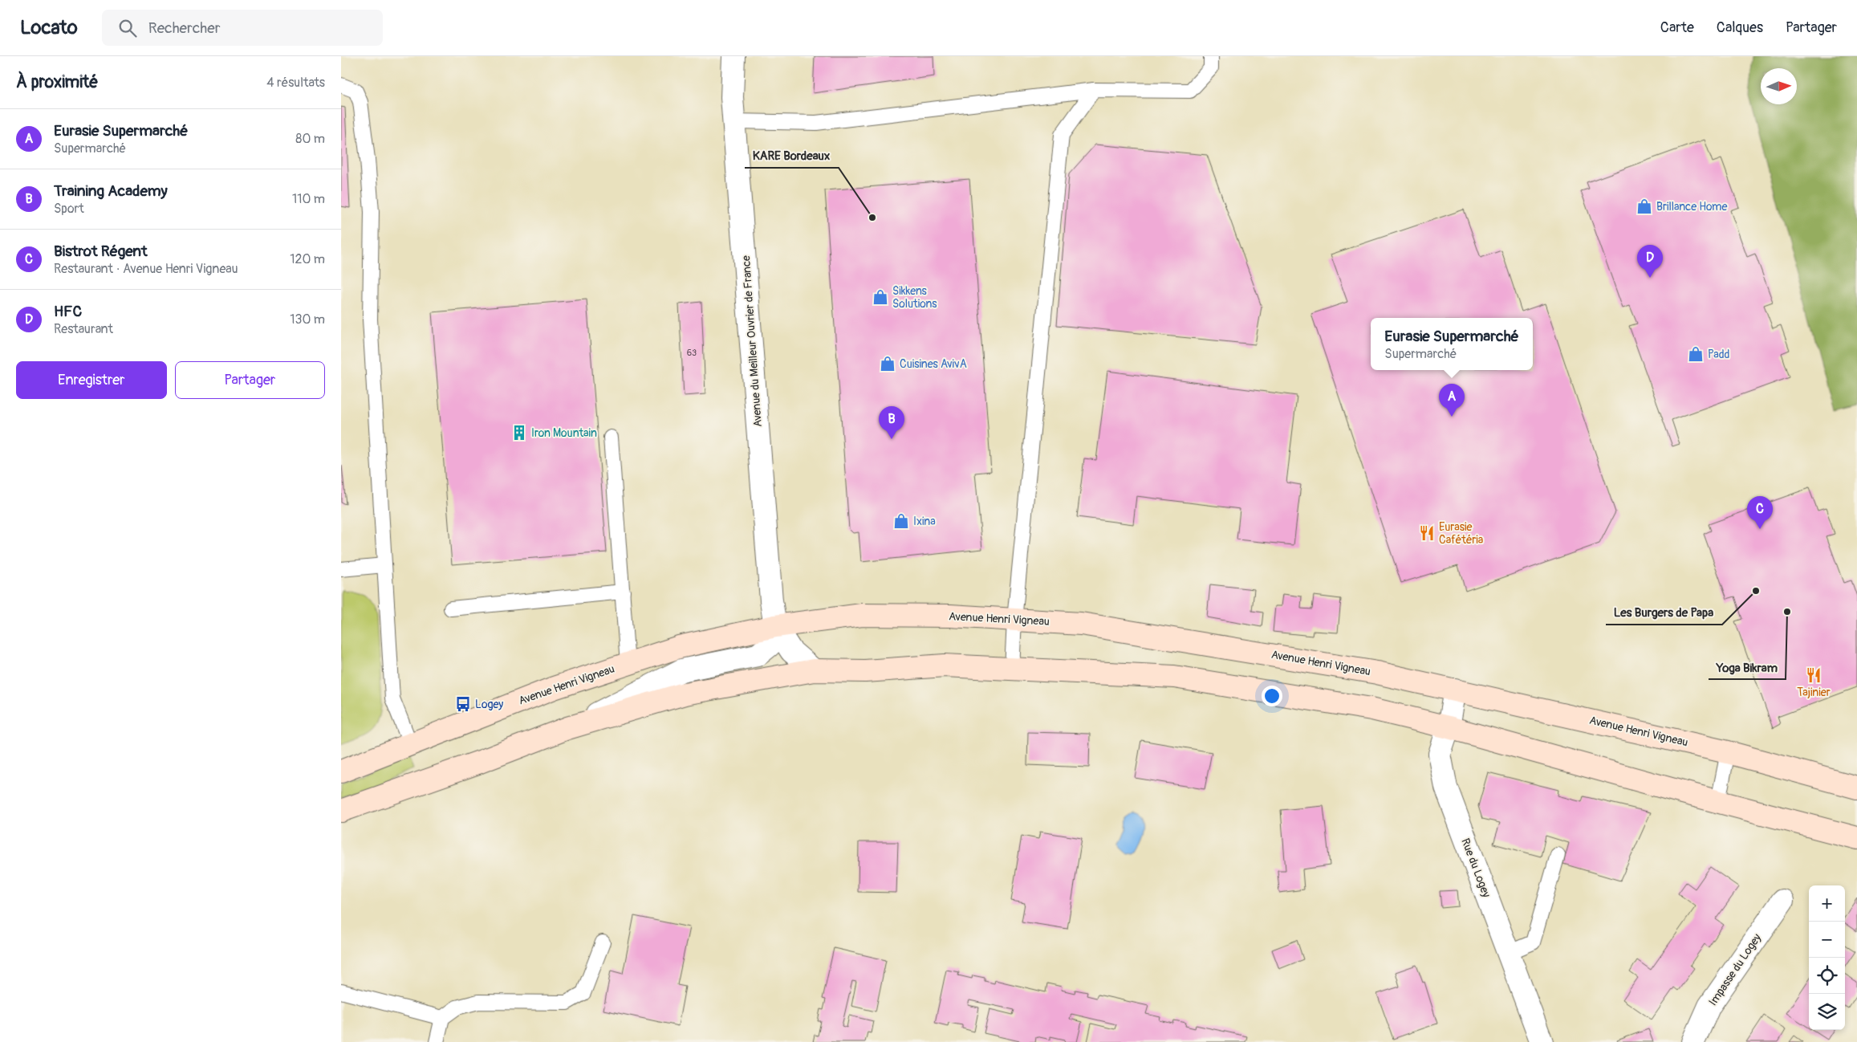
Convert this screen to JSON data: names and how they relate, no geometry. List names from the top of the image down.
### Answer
{
  "streets": {
    "street": [
      "Avenue du Meilleur Ouvrier de France",
      "Avenue Henri Vigneau",
      "Rue du Logey",
      "Impasse du Logey"
    ]
  },
  "crossings": [
    ["Avenue du Meilleur Ouvrier de France", "Avenue Henri Vigneau"],
    ["Avenue Henri Vigneau", "Rue du Logey"]
  ],
  "places": {
    "shop": [
      "Brillance Home",
      "Sikkens Solutions",
      "Padd",
      "Cuisines AvivA",
      "Ixina"
    ],
    "other": ["KARE Bordeaux", "Les Burgers de Papa", "Yoga Bikram"],
    "building": ["Iron Mountain"],
    "restaurant": ["Eurasie Cafétéria", "Tajinier"],
    "bus stop": ["Logey"]
  },
  "house_numbers": ["63"],
  "north": "right",
  "page": {
    "header": "Locato",
    "search": "Rechercher",
    "nav": ["Carte", "Calques", "Partager"],
    "heading": ["À proximité", "4 résultats"],
    "list": [
      {
        "mark": "A",
        "name": "Eurasie Supermarché",
        "note": "Supermarché",
        "value": "80 m"
      },
      {
        "mark": "B",
        "name": "Training Academy",
        "note": "Sport",
        "value": "110 m"
      },
      {
        "mark": "C",
        "name": "Bistrot Régent",
        "note": "Restaurant · Avenue Henri Vigneau",
        "value": "120 m"
      },
      {
        "mark": "D",
        "name": "HFC",
        "note": "Restaurant",
        "value": "130 m"
      }
    ],
    "pins": [
      "D",
      "A",
      "B",
      "C"
    ],
    "popup": ["Eurasie Supermarché", "Supermarché"],
    "buttons": ["Enregistrer", "Partager"],
    "map_buttons": ["+", "−"]
  }
}
